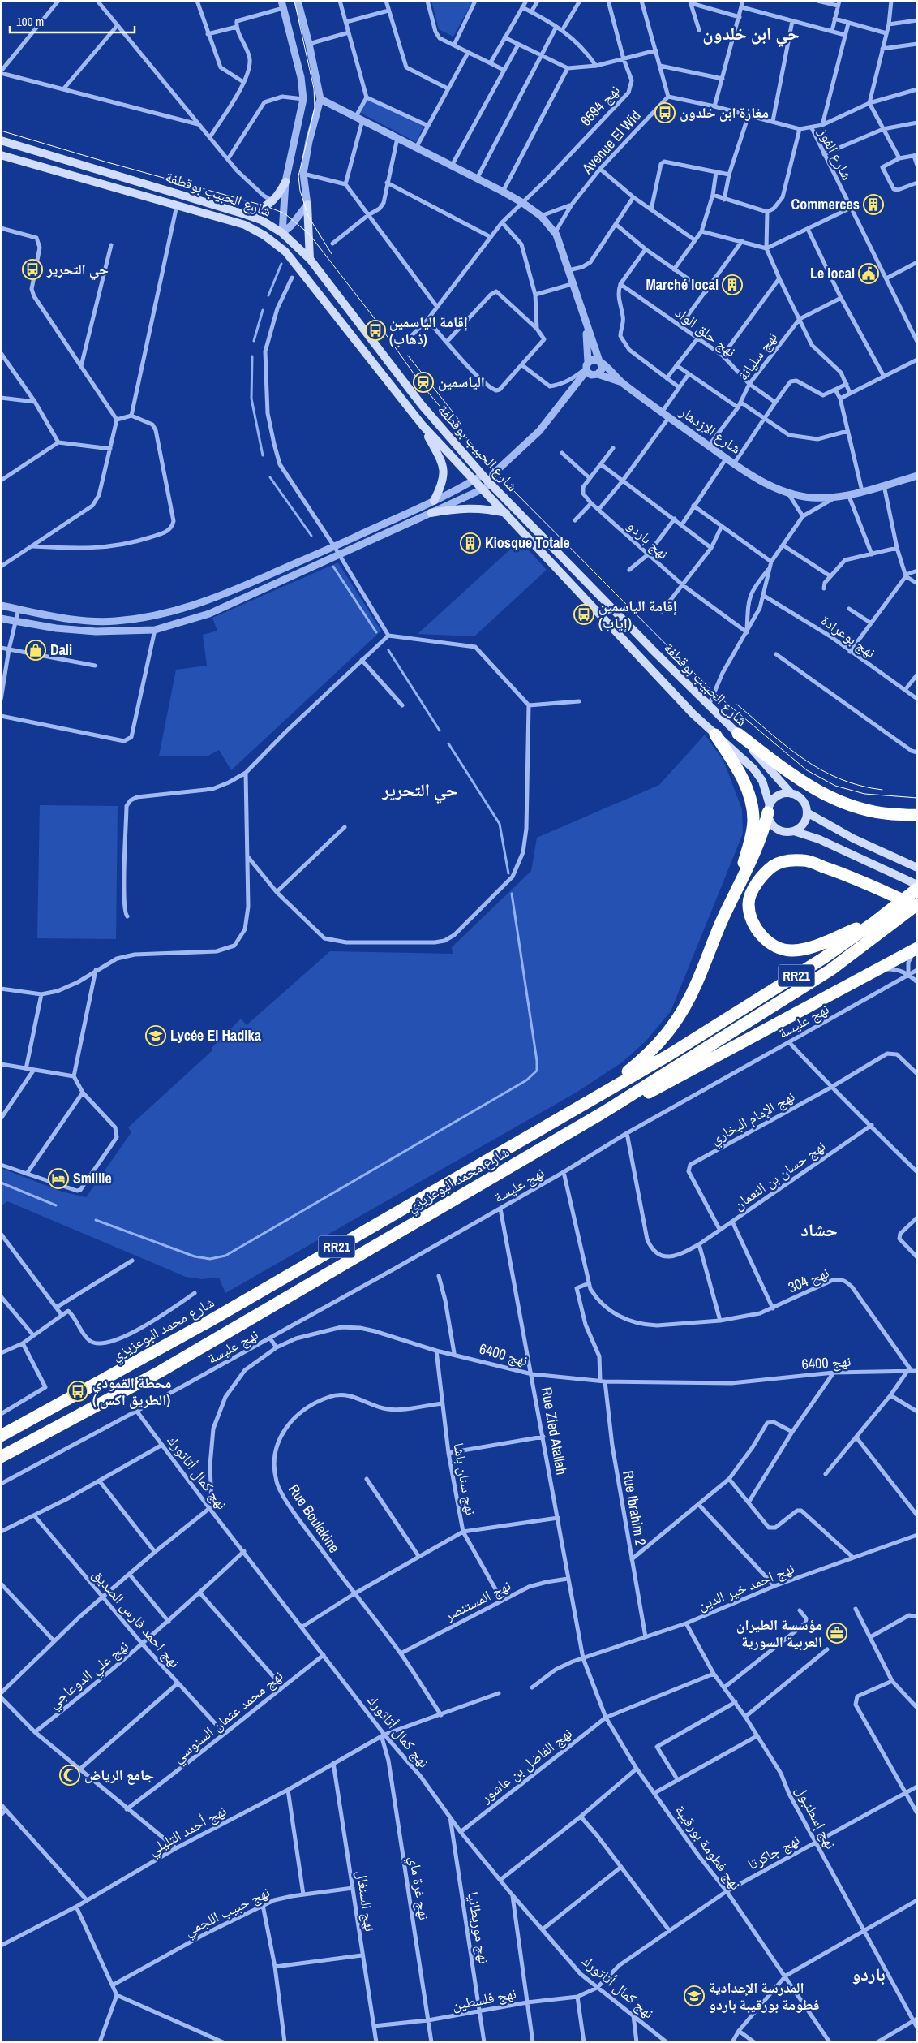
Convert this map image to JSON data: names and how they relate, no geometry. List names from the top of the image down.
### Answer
{
  "streets": {
    "highway": ["RR21", "شارع محمد البوعزيزي"],
    "main road": ["شارع الحبيب بوقطفة"],
    "street": [
      "نهج 6594",
      "Avenue El Wid",
      "شارع الفوز",
      "نهج حلق الواد",
      "نهج سليانة",
      "شارع الإزدهار",
      "نهج باردو",
      "نهج بوعرادة",
      "نهج عليسة",
      "نهج الإمام البخاري",
      "نهج حسان بن النعمان",
      "نهج 304",
      "نهج 6400",
      "Rue Zied Atallah",
      "نهج كمال أتاتورك",
      "نهج سنان باشا",
      "Rue Ibrahim 2",
      "Rue Boulakine",
      "نهج احمد خير الدين",
      "نهج المستنصر",
      "نهج احمد فارس الصديق",
      "نهج علي الدوعاجي",
      "نهج محمد عثمان السنوسي",
      "نهج الفاضل بن عاشور",
      "نهج إسطنبول",
      "نهج أحمد التليلي",
      "نهج فطومة بورقيبة",
      "نهج جاكرتا",
      "نهج غرة ماي",
      "نهج السنغال",
      "نهج حبيب اللجمي",
      "نهج موريطانيا",
      "نهج فلسطين"
    ]
  },
  "crossings": [
    ["Avenue El Wid", "شارع الفوز"],
    ["نهج حلق الواد", "نهج سليانة"],
    ["نهج سليانة", "شارع الإزدهار"],
    ["نهج عليسة", "نهج حسان بن النعمان"],
    ["نهج عليسة", "نهج 304"],
    ["نهج عليسة", "Rue Zied Atallah"],
    ["نهج عليسة", "نهج كمال أتاتورك"],
    ["نهج الإمام البخاري", "نهج حسان بن النعمان"],
    ["نهج 304", "نهج 6400"],
    ["نهج 304", "Rue Ibrahim 2"],
    ["نهج 6400", "Rue Zied Atallah"],
    ["نهج 6400", "نهج كمال أتاتورك"],
    ["نهج 6400", "نهج سنان باشا"],
    ["نهج 6400", "Rue Ibrahim 2"],
    ["Rue Zied Atallah", "نهج احمد خير الدين"],
    ["Rue Zied Atallah", "نهج المستنصر"],
    ["Rue Zied Atallah", "نهج فطومة بورقيبة"],
    ["نهج كمال أتاتورك", "نهج علي الدوعاجي"],
    ["نهج كمال أتاتورك", "نهج محمد عثمان السنوسي"],
    ["نهج كمال أتاتورك", "نهج الفاضل بن عاشور"],
    ["نهج كمال أتاتورك", "نهج أحمد التليلي"],
    ["نهج كمال أتاتورك", "نهج جاكرتا"],
    ["نهج كمال أتاتورك", "نهج غرة ماي"],
    ["نهج كمال أتاتورك", "نهج موريطانيا"],
    ["نهج كمال أتاتورك", "نهج فلسطين"],
    ["نهج سنان باشا", "Rue Boulakine"],
    ["نهج سنان باشا", "نهج المستنصر"],
    ["Rue Ibrahim 2", "نهج احمد خير الدين"],
    ["Rue Boulakine", "نهج المستنصر"],
    ["نهج احمد خير الدين", "نهج إسطنبول"],
    ["نهج احمد خير الدين", "نهج فطومة بورقيبة"],
    ["نهج احمد فارس الصديق", "نهج علي الدوعاجي"],
    ["نهج احمد فارس الصديق", "نهج محمد عثمان السنوسي"],
    ["نهج الفاضل بن عاشور", "نهج إسطنبول"],
    ["نهج الفاضل بن عاشور", "نهج فطومة بورقيبة"],
    ["نهج إسطنبول", "نهج جاكرتا"],
    ["نهج أحمد التليلي", "نهج غرة ماي"],
    ["نهج أحمد التليلي", "نهج السنغال"],
    ["نهج فطومة بورقيبة", "نهج جاكرتا"],
    ["نهج جاكرتا", "نهج فلسطين"],
    ["نهج غرة ماي", "نهج فلسطين"],
    ["نهج السنغال", "نهج حبيب اللجمي"],
    ["نهج السنغال", "نهج فلسطين"],
    ["نهج موريطانيا", "نهج فلسطين"]
  ],
  "districts": [
    "حي ابن خلدون",
    "حي التحرير",
    "حشاد",
    "باردو"
  ],
  "places": {
    "bus stop": [
      "مغازة ابن خلدون",
      "حي التحرير",
      "إقامة الياسمين (ذهاب)",
      "إقامة الياسمين (إياب)",
      "محطة القمودي ( الطريق اكس)"
    ],
    "building": ["Commerces", "Marché local", "Kiosque Totale"],
    "public building": ["Le local"],
    "station": ["الياسمين"],
    "shop": ["Dali"],
    "school or university": ["Lycée El Hadika", "المدرسة الإعدادية فطومة بورقيبة باردو"],
    "hotel": ["Smiiile"],
    "office": ["مؤسسة الطيران العربية السورية"],
    "mosque": ["جامع الرياض"]
  },
  "scale_bar": "100 m"
}
